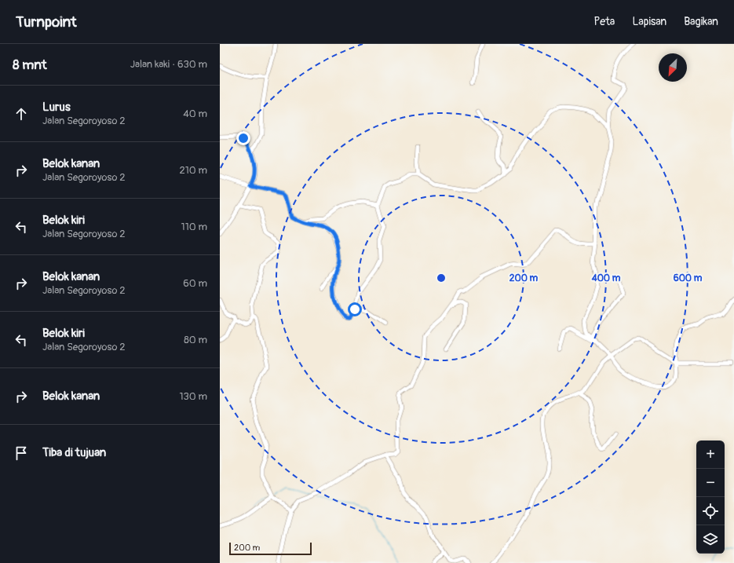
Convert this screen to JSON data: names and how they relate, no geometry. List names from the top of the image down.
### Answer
{
  "scale_bar": "200 m",
  "north": "bottom left",
  "page": {
    "header": "Turnpoint",
    "nav": ["Peta", "Lapisan", "Bagikan"],
    "heading": ["8 mnt", "Jalan kaki · 630 m"],
    "list": [
      ["Lurus", "Jalan Segoroyoso 2", "40 m"],
      ["Belok kanan", "Jalan Segoroyoso 2", "210 m"],
      ["Belok kiri", "Jalan Segoroyoso 2", "110 m"],
      ["Belok kanan", "Jalan Segoroyoso 2", "60 m"],
      ["Belok kiri", "Jalan Segoroyoso 2", "80 m"],
      ["Belok kanan", "130 m"],
      "Tiba di tujuan"
    ],
    "map_buttons": ["+", "−"],
    "scale": "200 m"
  },
  "rings": ["200 m", "400 m", "600 m"]
}
